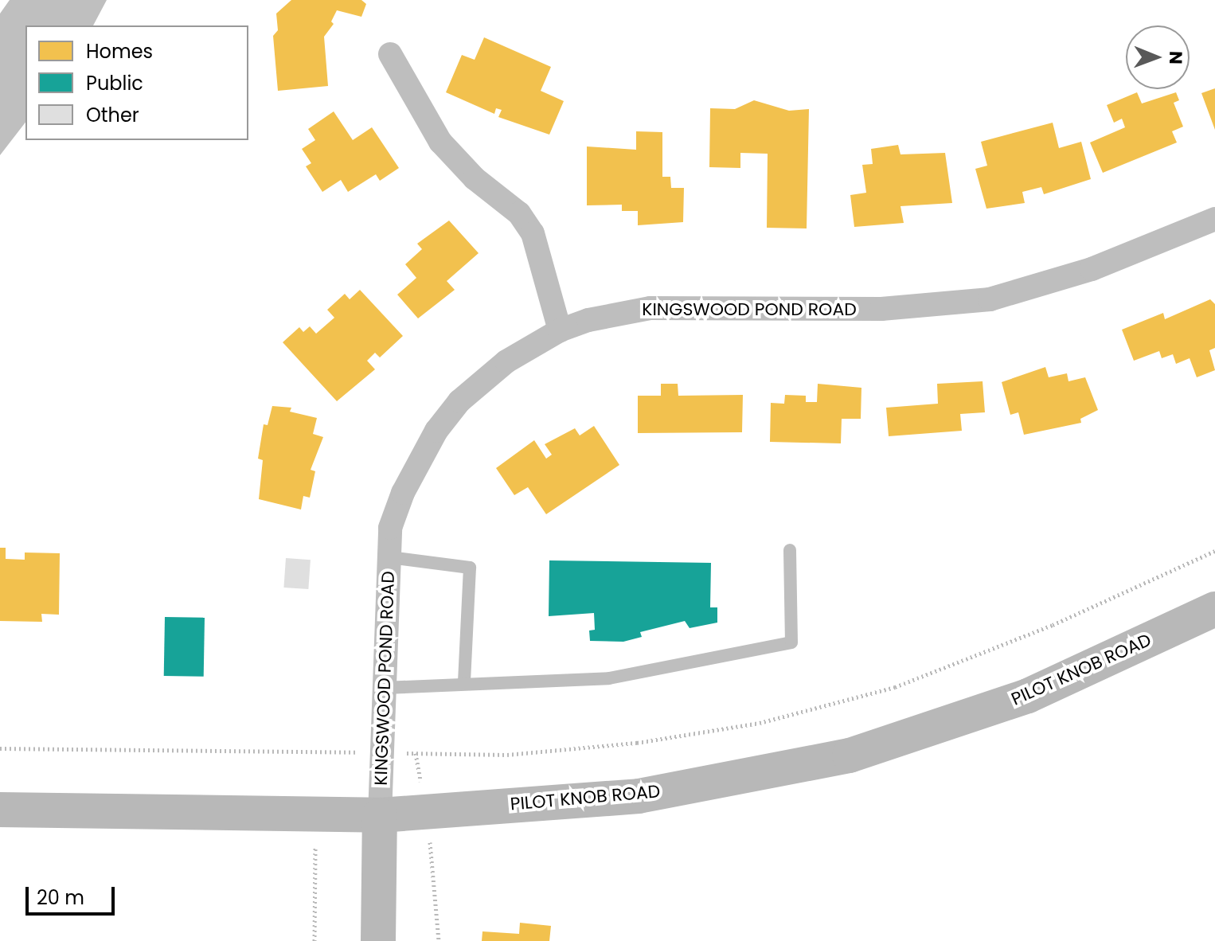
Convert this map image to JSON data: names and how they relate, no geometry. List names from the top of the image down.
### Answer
{
  "streets": {
    "main road": ["PILOT KNOB ROAD"],
    "street": ["KINGSWOOD POND ROAD"]
  },
  "crossings": [
    ["KINGSWOOD POND ROAD", "PILOT KNOB ROAD"]
  ],
  "legend": ["Homes", "Public", "Other"],
  "scale_bar": "20 m",
  "north": "right"
}
